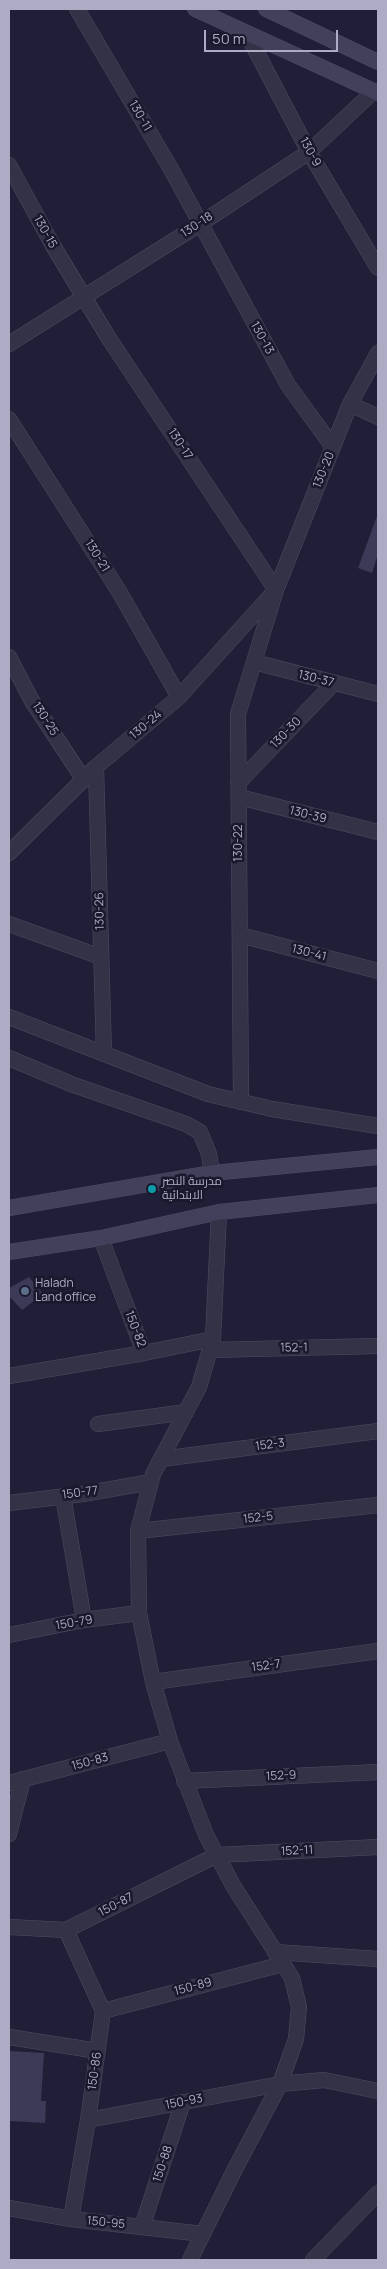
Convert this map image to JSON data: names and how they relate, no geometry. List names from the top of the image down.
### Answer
{
  "streets": {
    "street": [
      "130-11",
      "130-9",
      "130-18",
      "130-15",
      "130-13",
      "130-17",
      "130-20",
      "130-21",
      "130-37",
      "130-25",
      "130-24",
      "130-30",
      "130-39",
      "130-22",
      "130-26",
      "130-41",
      "150-82",
      "152-1",
      "152-3",
      "150-77",
      "152-5",
      "150-79",
      "152-7",
      "150-83",
      "152-9",
      "152-11",
      "150-87",
      "150-89",
      "150-86",
      "150-93",
      "150-88",
      "150-95"
    ]
  },
  "crossings": [
    ["130-11", "130-18"],
    ["130-11", "130-13"],
    ["130-9", "130-18"],
    ["130-18", "130-15"],
    ["130-18", "130-13"],
    ["130-18", "130-17"],
    ["130-15", "130-17"],
    ["130-13", "130-20"],
    ["130-17", "130-20"],
    ["130-17", "130-24"],
    ["130-17", "130-22"],
    ["130-20", "130-24"],
    ["130-20", "130-22"],
    ["130-21", "130-24"],
    ["130-37", "130-30"],
    ["130-37", "130-22"],
    ["130-25", "130-24"],
    ["130-24", "130-22"],
    ["130-24", "130-26"],
    ["130-30", "130-39"],
    ["130-30", "130-22"],
    ["130-39", "130-22"],
    ["130-22", "130-41"],
    ["150-82", "152-1"],
    ["152-11", "150-87"],
    ["150-89", "150-86"],
    ["150-86", "150-93"],
    ["150-86", "150-95"],
    ["150-93", "150-88"],
    ["150-88", "150-95"]
  ],
  "places": ["مدرسة النصر الابتدائية", "Haladn Land office"],
  "scale_bar": "50 m"
}
